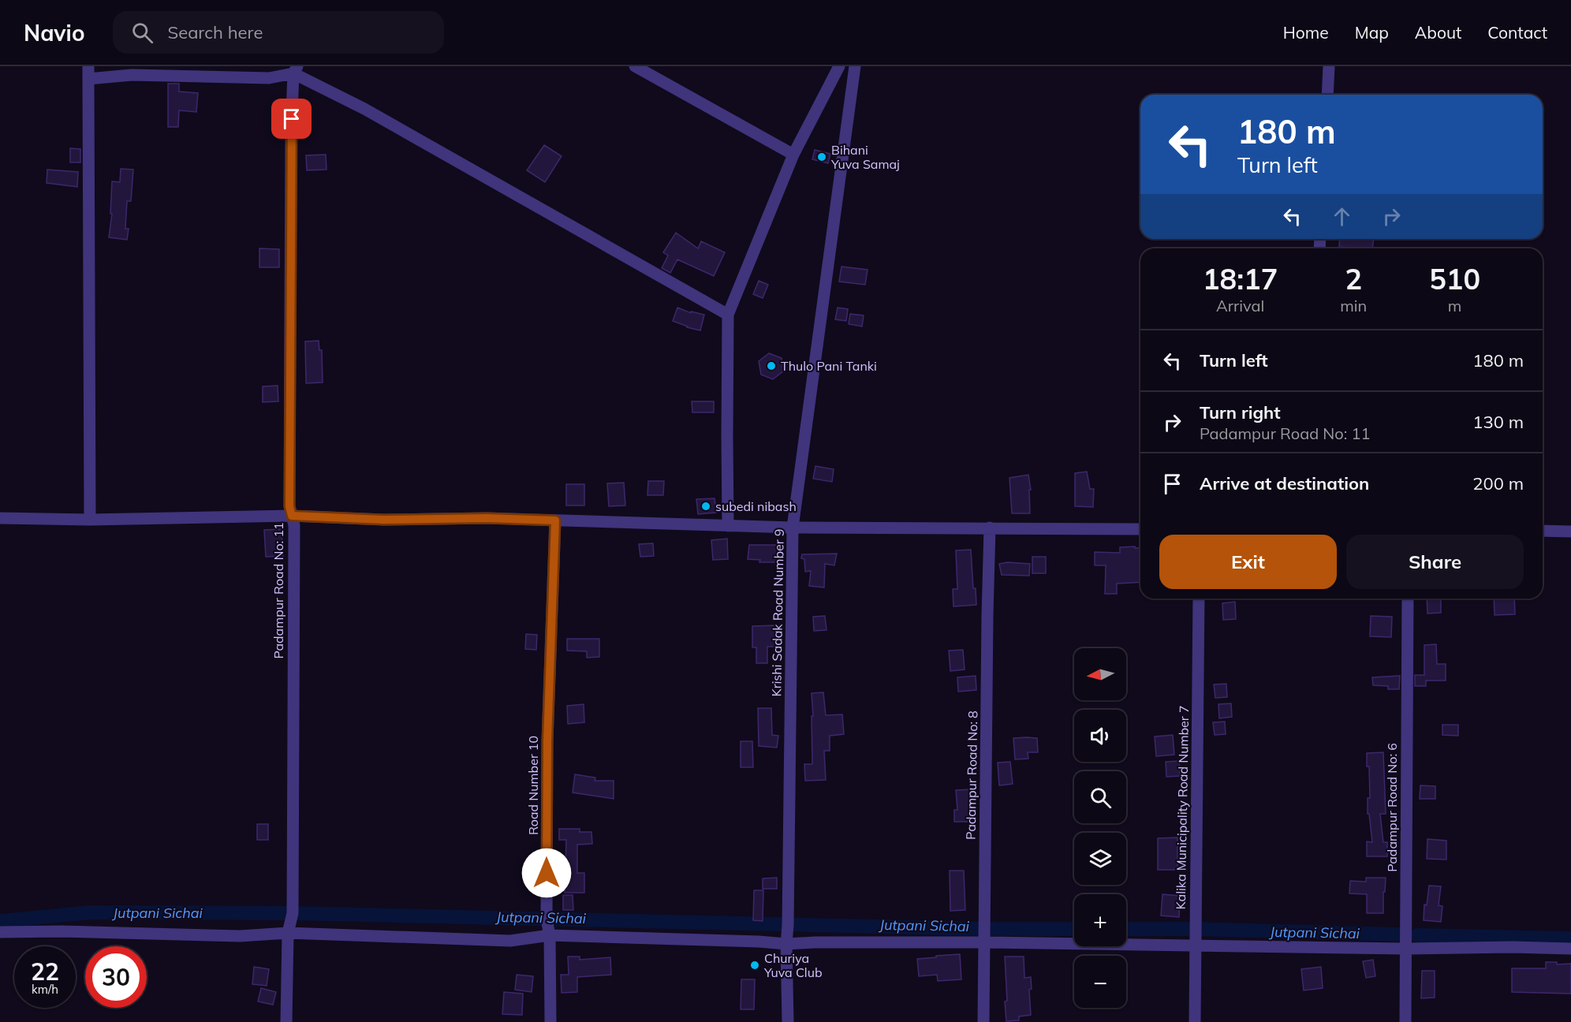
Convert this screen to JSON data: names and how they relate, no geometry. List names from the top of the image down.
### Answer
{
  "streets": {
    "street": [
      "Padampur Road No: 11",
      "Krishi Sadak Road Number 9",
      "Padampur Road No: 8",
      "Road Number 10",
      "Kalika Municipality Road Number 7",
      "Padampur Road No: 6"
    ]
  },
  "water": ["Jutpani Sichai"],
  "places": [
    "Bihani Yuva Samaj",
    "Thulo Pani Tanki",
    "subedi nibash",
    "Churiya Yuva Club"
  ],
  "north": "left",
  "page": {
    "header": "Navio",
    "search": "Search here",
    "nav": [
      "Home",
      "Map",
      "About",
      "Contact"
    ],
    "turn": ["180 m", "Turn left"],
    "eta": [
      "18:17",
      "Arrival",
      "2",
      "min",
      "510",
      "m"
    ],
    "list": [
      {
        "name": "Turn left",
        "value": "180 m"
      },
      {
        "name": "Turn right",
        "note": "Padampur Road No: 11",
        "value": "130 m"
      },
      {
        "name": "Arrive at destination",
        "value": "200 m"
      }
    ],
    "buttons": ["Exit", "Share"],
    "map_buttons": ["+", "−"],
    "speed": "22 km/h",
    "limit": "30"
  }
}
